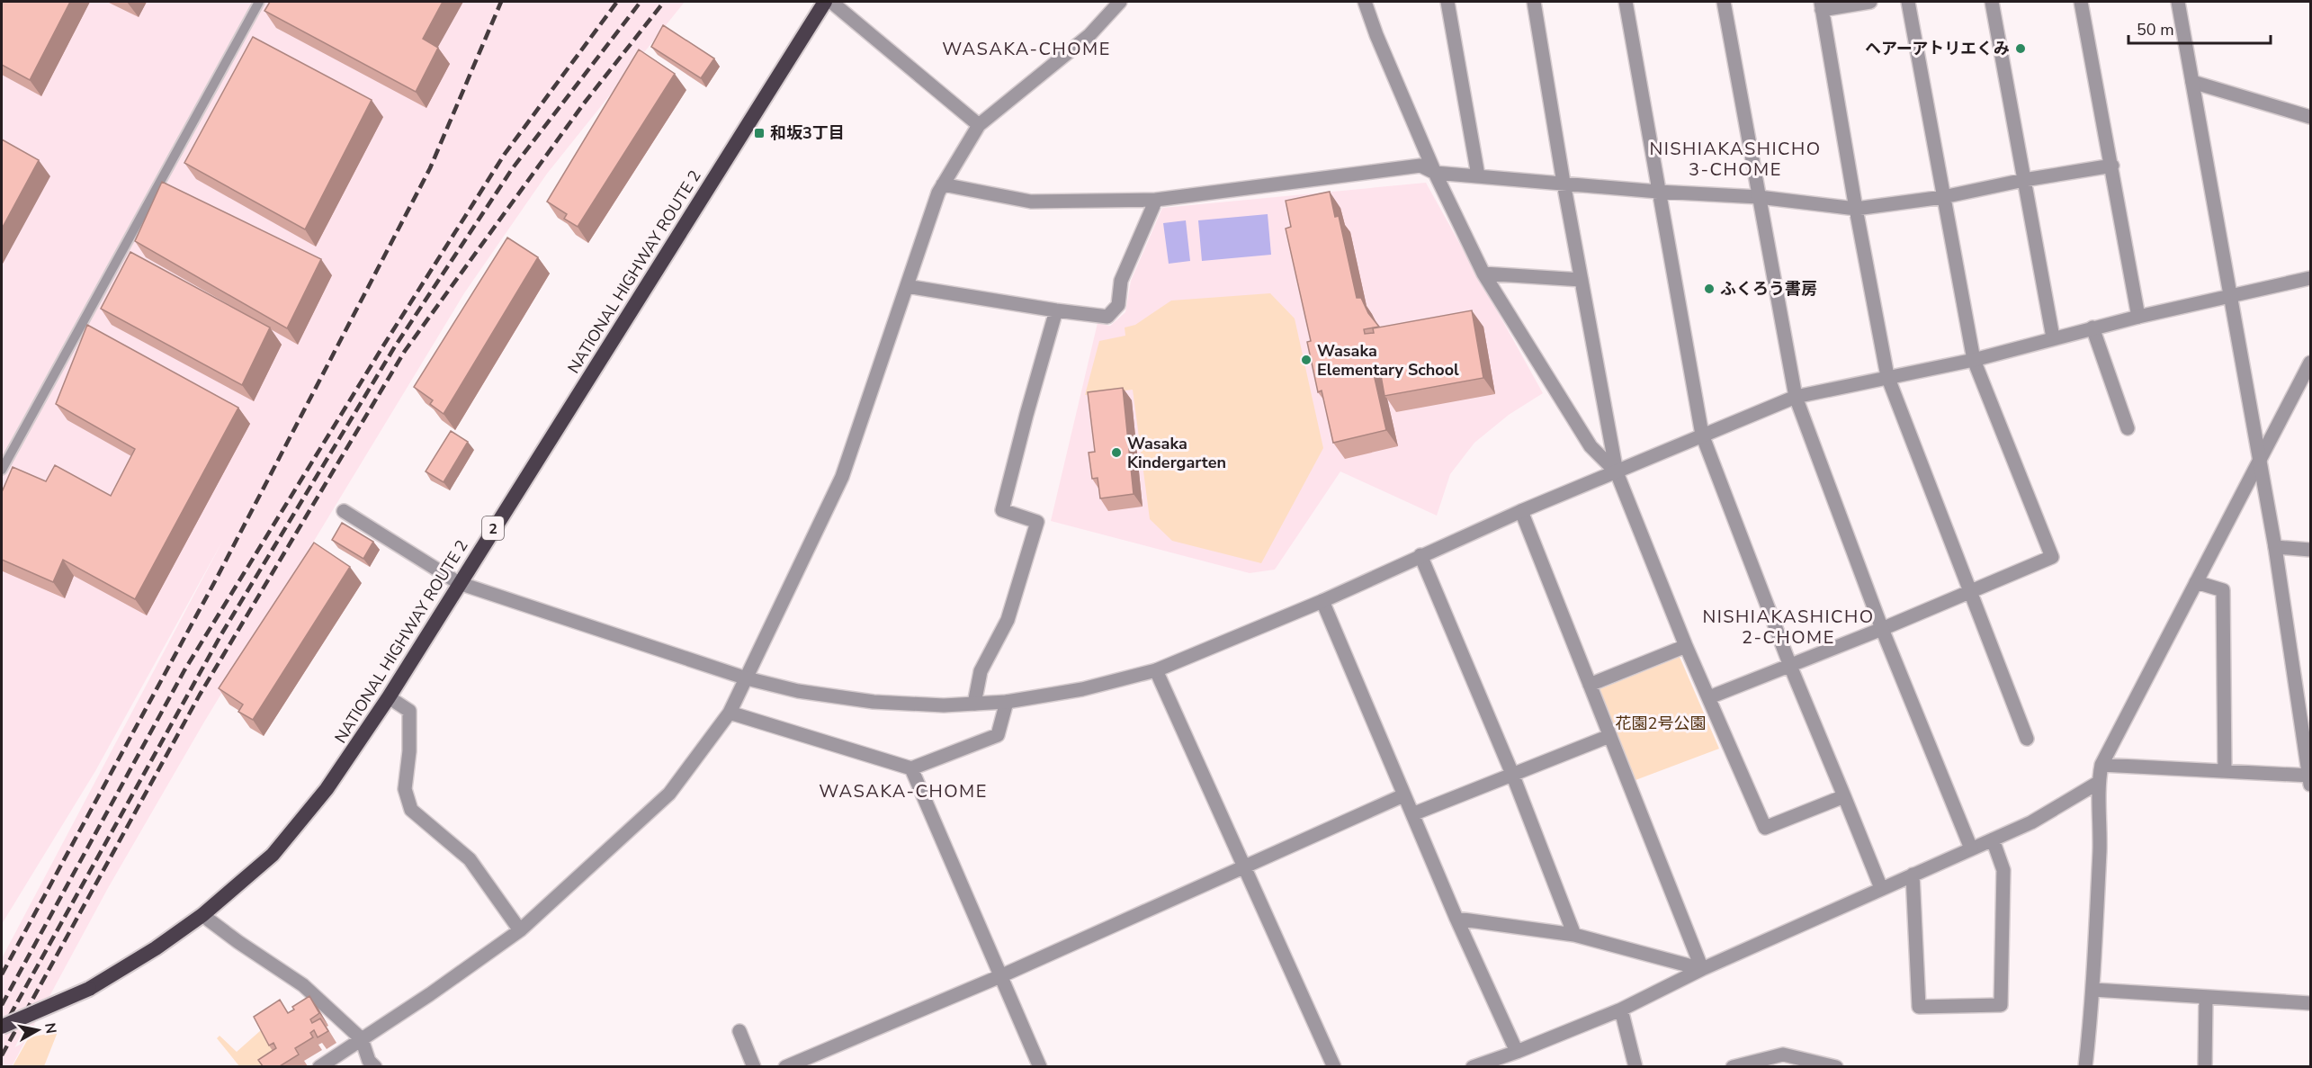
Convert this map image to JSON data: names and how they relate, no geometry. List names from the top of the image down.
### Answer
{
  "streets": {
    "highway": ["NATIONAL HIGHWAY ROUTE 2", "2"]
  },
  "districts": [
    "WASAKA-CHOME",
    "NISHIAKASHICHO 3-CHOME",
    "NISHIAKASHICHO 2-CHOME",
    "WASAKA-CHOME"
  ],
  "parks": ["花園2号公園"],
  "places": {
    "other": [
      "ヘアーアトリエくみ",
      "ふくろう書房",
      "Wasaka Elementary School",
      "Wasaka Kindergarten"
    ],
    "transit": ["和坂3丁目"]
  },
  "scale_bar": "50 m",
  "north": "right"
}
